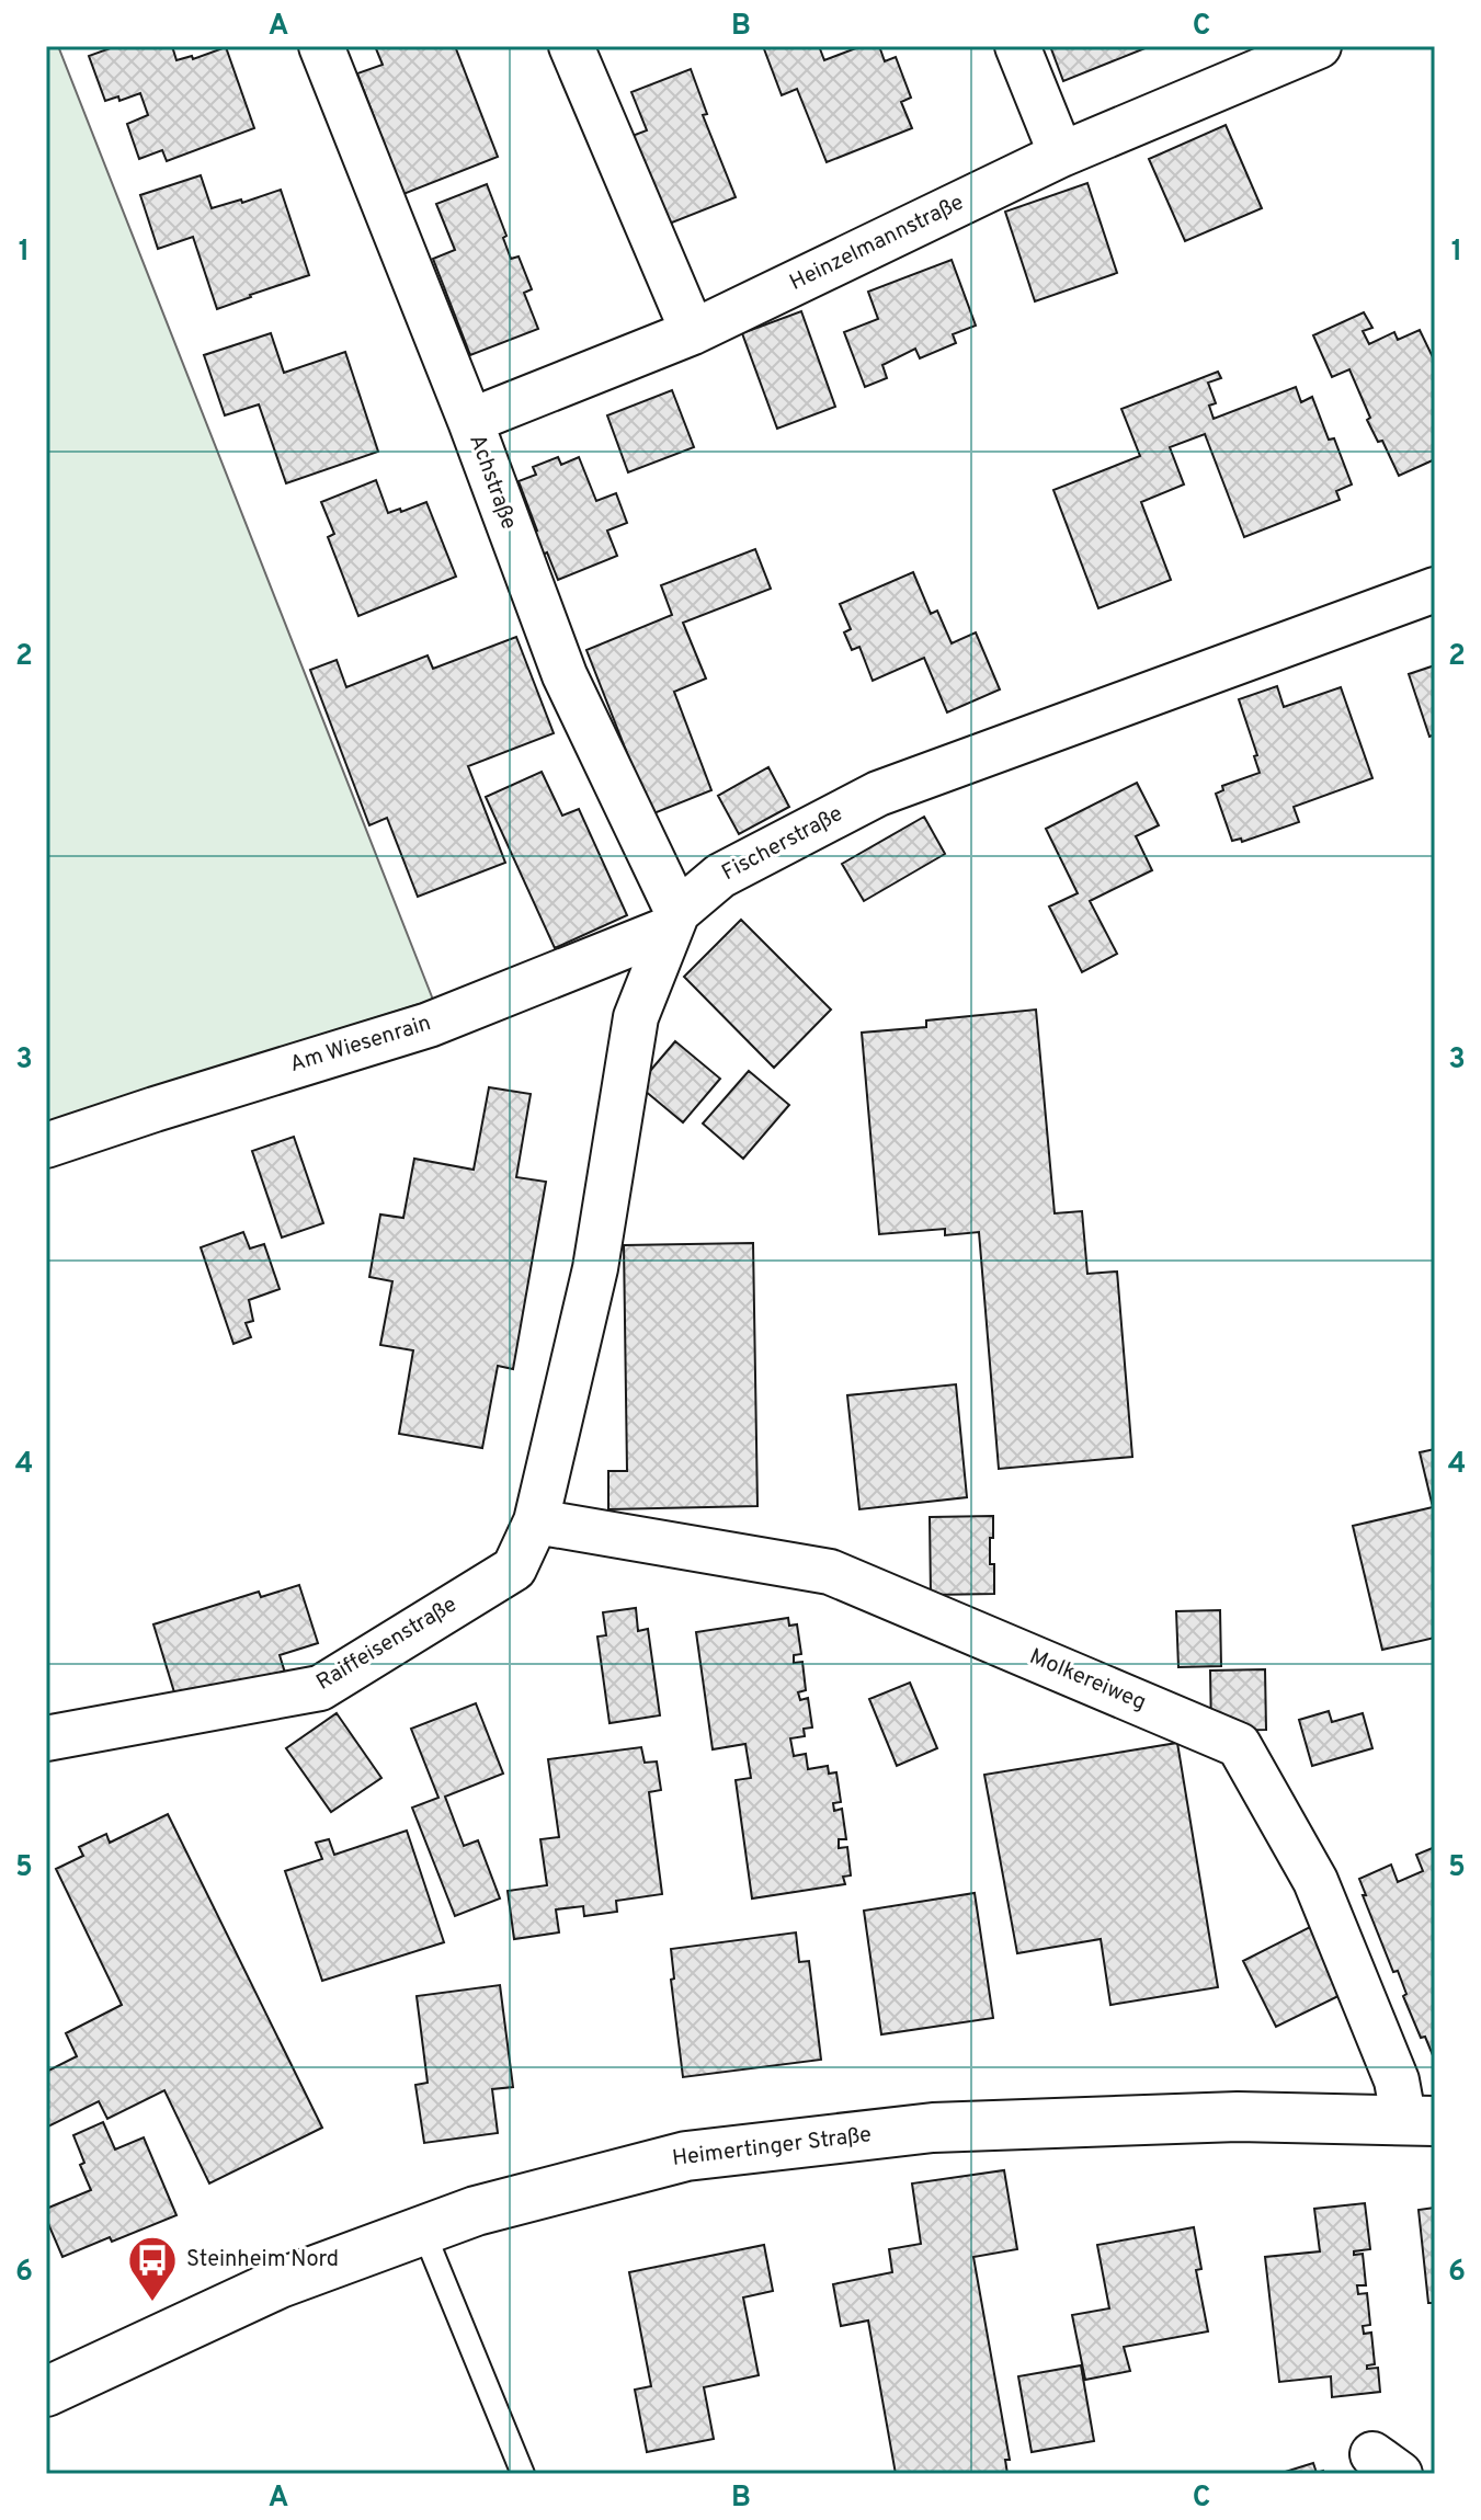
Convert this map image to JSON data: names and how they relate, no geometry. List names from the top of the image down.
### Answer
{
  "streets": {
    "street": [
      "Heinzelmannstraße",
      "Achstraße",
      "Fischerstraße",
      "Am Wiesenrain",
      "Raiffeisenstraße",
      "Molkereiweg",
      "Heimertinger Straße"
    ]
  },
  "crossings": [
    ["Heinzelmannstraße", "Achstraße"],
    ["Achstraße", "Fischerstraße"],
    ["Achstraße", "Am Wiesenrain"],
    ["Fischerstraße", "Am Wiesenrain"],
    ["Fischerstraße", "Raiffeisenstraße"],
    ["Fischerstraße", "Molkereiweg"],
    ["Raiffeisenstraße", "Molkereiweg"],
    ["Molkereiweg", "Heimertinger Straße"]
  ],
  "places": {
    "bus stop": ["Steinheim Nord"]
  },
  "grid": {
    "columns": ["A", "B", "C"],
    "rows": [
      "1",
      "2",
      "3",
      "4",
      "5",
      "6"
    ]
  }
}
